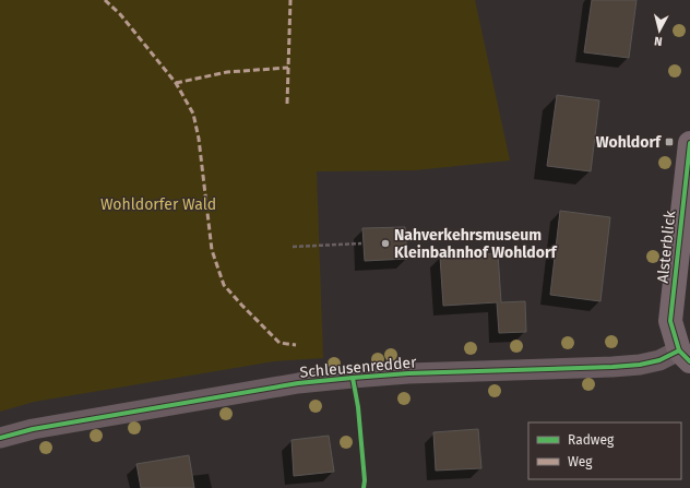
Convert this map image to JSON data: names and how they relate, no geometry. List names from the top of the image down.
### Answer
{
  "streets": {
    "street": ["Alsterblick", "Schleusenredder"]
  },
  "crossings": [
    ["Alsterblick", "Schleusenredder"]
  ],
  "parks": ["Wohldorfer Wald"],
  "places": {
    "transit": ["Wohldorf"],
    "other": ["Nahverkehrsmuseum Kleinbahnhof Wohldorf"]
  },
  "legend": ["Radweg", "Weg"],
  "north": "bottom"
}
